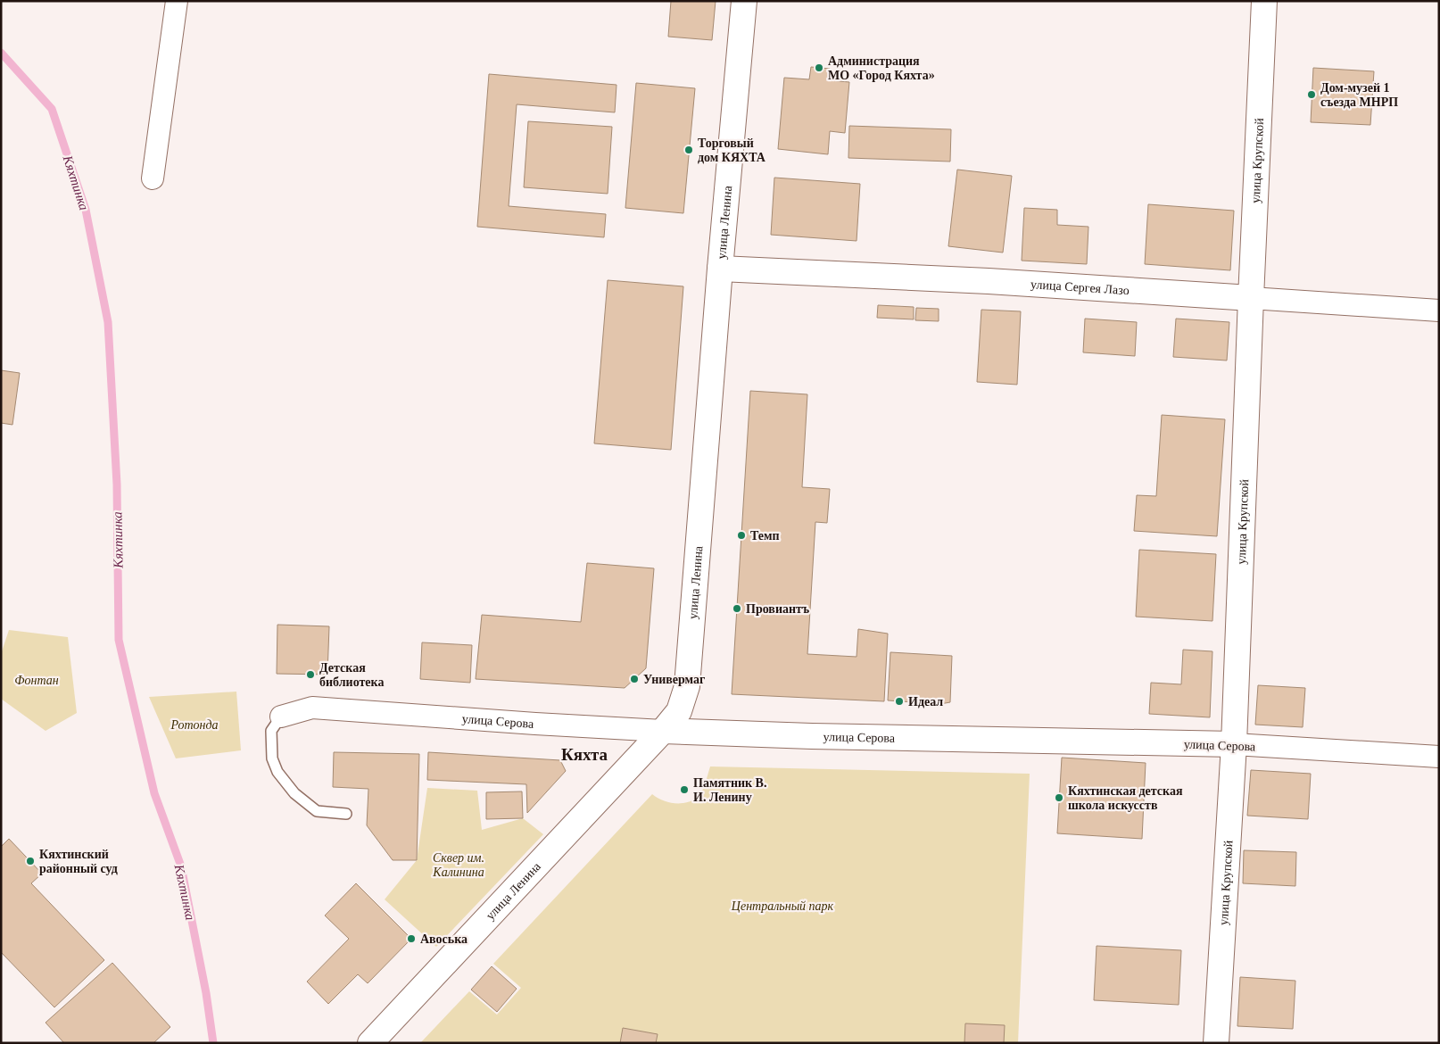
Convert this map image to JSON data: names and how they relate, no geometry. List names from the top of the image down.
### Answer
{
  "streets": {
    "street": [
      "улица Крупской",
      "улица Ленина",
      "улица Сергея Лазо",
      "улица Серова"
    ]
  },
  "crossings": [
    ["улица Крупской", "улица Сергея Лазо"],
    ["улица Крупской", "улица Серова"],
    ["улица Ленина", "улица Сергея Лазо"],
    ["улица Ленина", "улица Серова"]
  ],
  "districts": ["Кяхта"],
  "water": ["Кяхтинка"],
  "parks": [
    "Фонтан",
    "Ротонда",
    "Сквер им. Калинина",
    "Центральный парк"
  ],
  "places": [
    "Администрация МО «Город Кяхта»",
    "Дом-музей 1 съезда МНРП",
    "Торговый дом КЯХТА",
    "Темп",
    "Провиантъ",
    "Детская библиотека",
    "Универмаг",
    "Идеал",
    "Памятник В. И. Ленину",
    "Кяхтинская детская школа искусств",
    "Кяхтинский районный суд",
    "Авоська"
  ]
}
